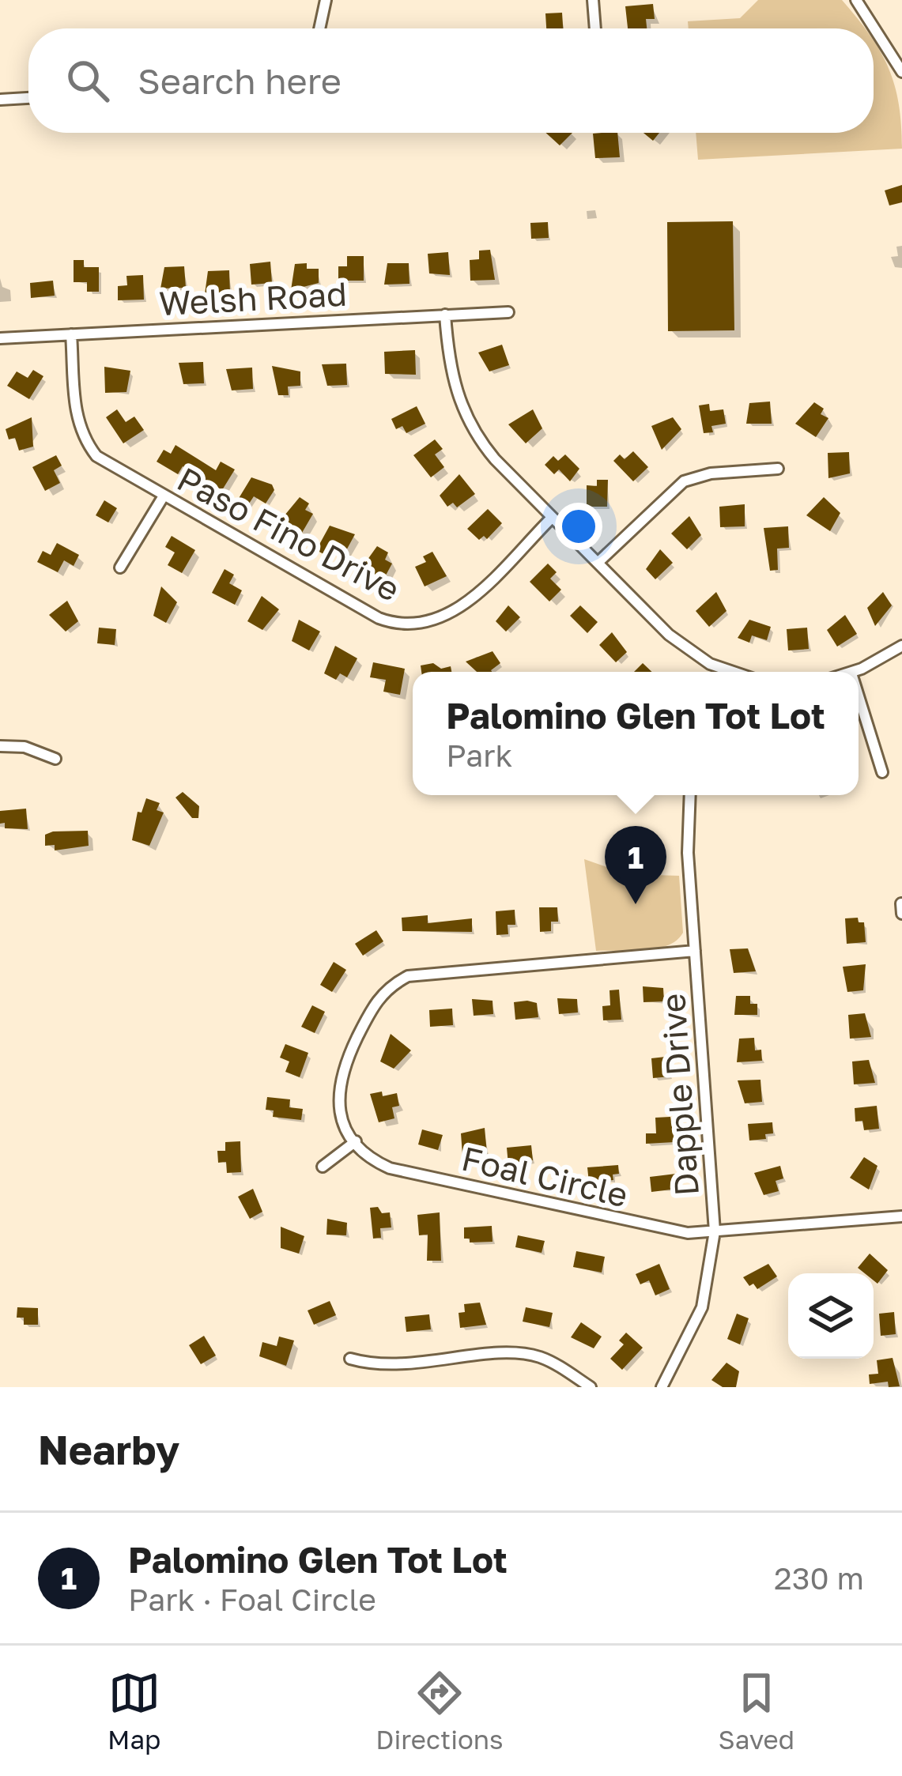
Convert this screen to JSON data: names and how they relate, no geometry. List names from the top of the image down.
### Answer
{
  "streets": {
    "street": [
      "Welsh Road",
      "Paso Fino Drive",
      "Dapple Drive",
      "Foal Circle"
    ]
  },
  "crossings": [
    ["Welsh Road", "Paso Fino Drive"],
    ["Dapple Drive", "Foal Circle"]
  ],
  "page": {
    "search": "Search here",
    "popup": ["Palomino Glen Tot Lot", "Park"],
    "pins": "1",
    "heading": "Nearby",
    "list": [
      {
        "mark": "1",
        "name": "Palomino Glen Tot Lot",
        "note": "Park · Foal Circle",
        "value": "230 m"
      }
    ],
    "nav": ["Map", "Directions", "Saved"]
  }
}
